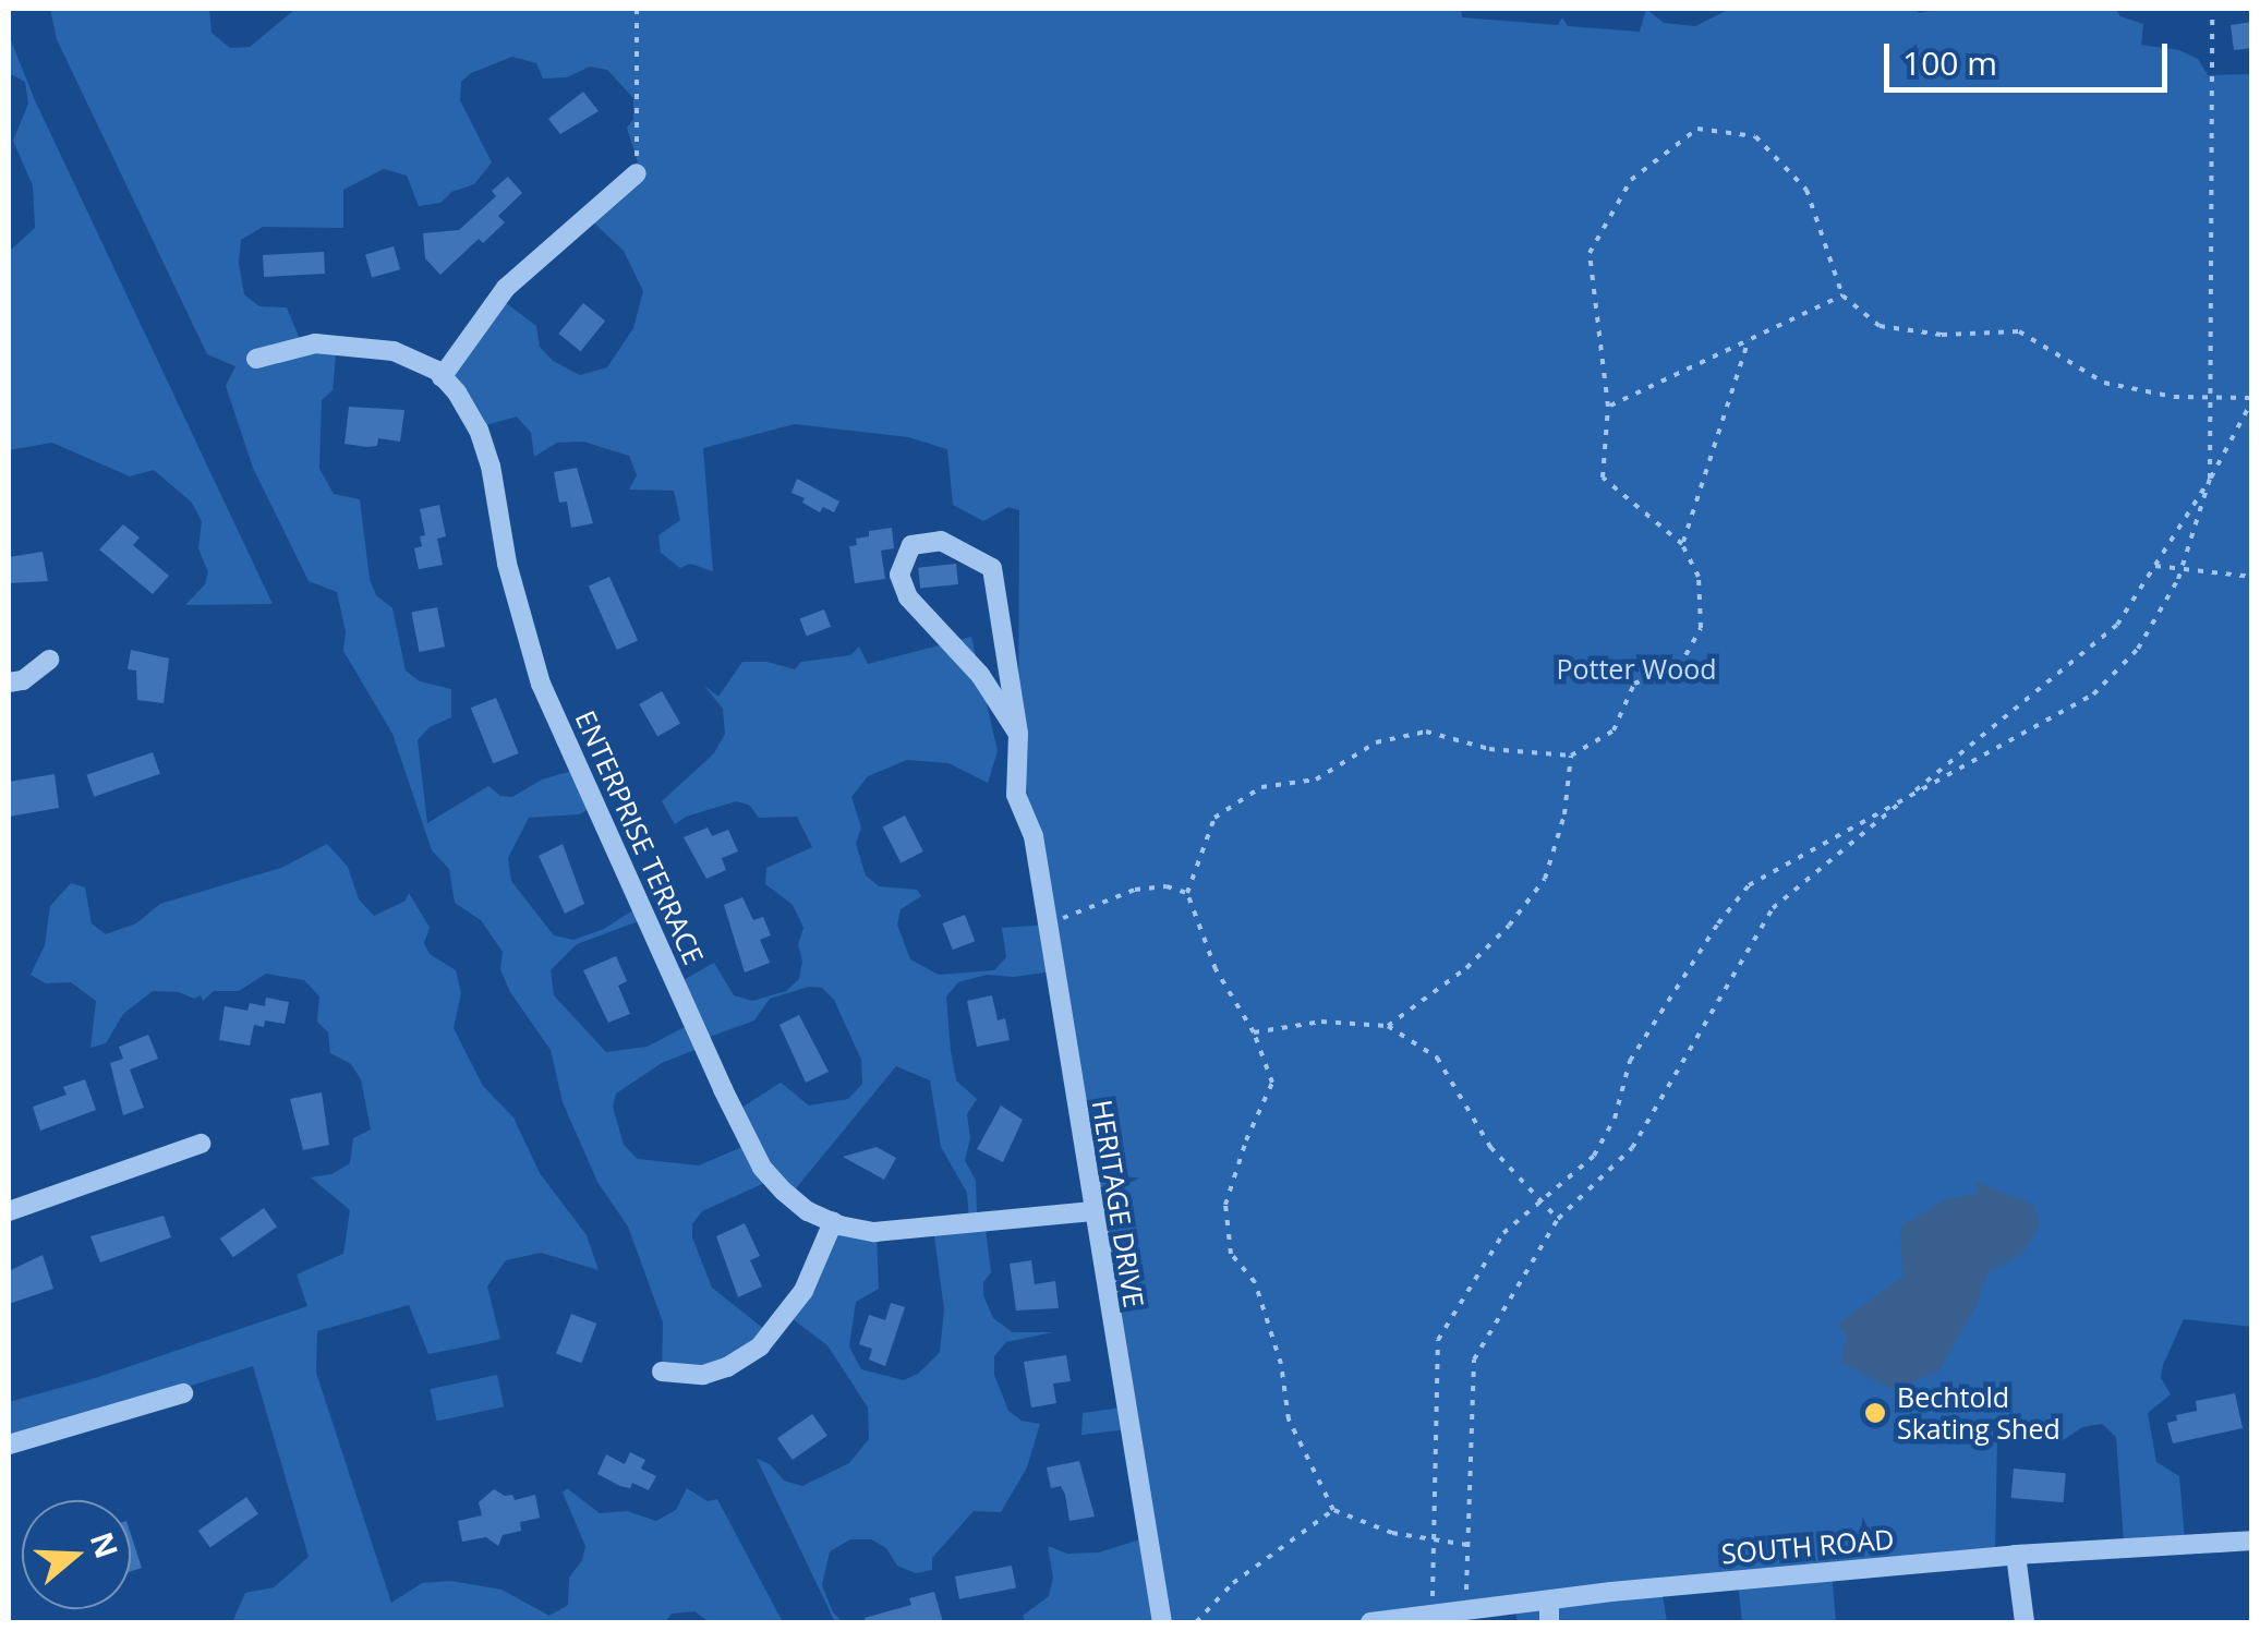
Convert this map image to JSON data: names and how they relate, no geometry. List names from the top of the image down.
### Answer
{
  "streets": {
    "street": ["ENTERPRISE TERRACE", "HERITAGE DRIVE", "SOUTH ROAD"]
  },
  "crossings": [
    ["ENTERPRISE TERRACE", "HERITAGE DRIVE"]
  ],
  "parks": ["Potter Wood"],
  "places": ["Bechtold Skating Shed"],
  "scale_bar": "100 m",
  "north": "right"
}
